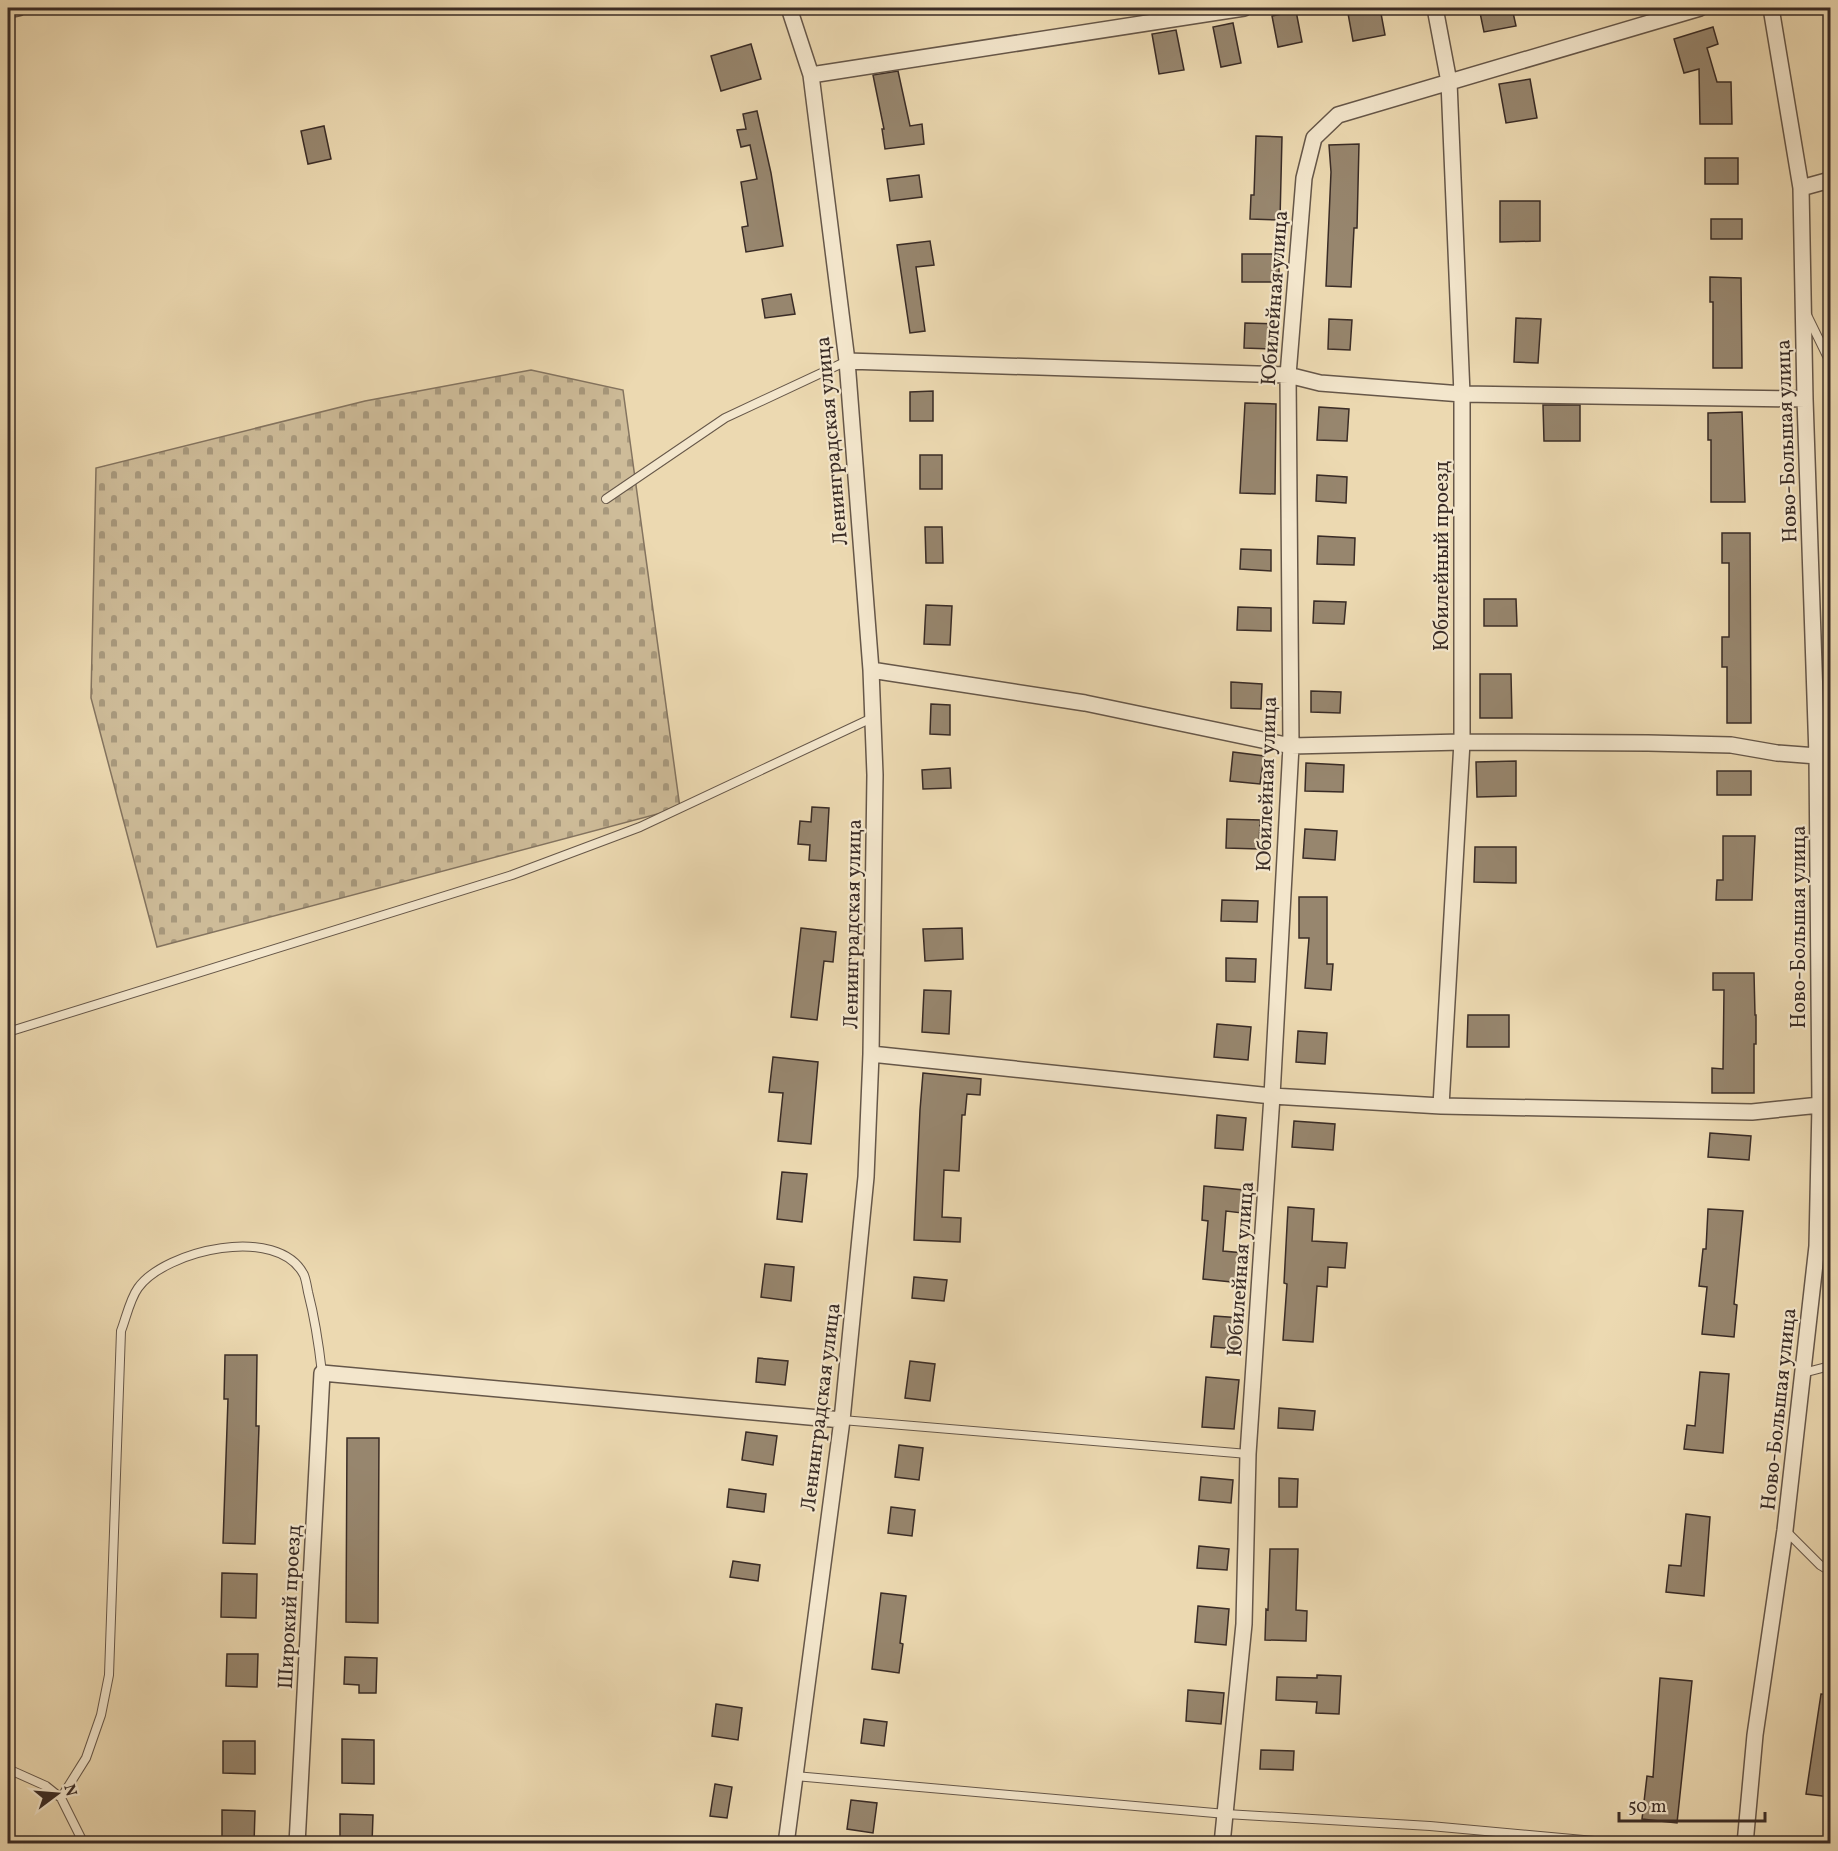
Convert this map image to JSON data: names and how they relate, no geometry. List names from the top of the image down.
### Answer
{
  "streets": {
    "street": [
      "Юбилейная улица",
      "Ленинградская улица",
      "Ново-Большая улица",
      "Юбилейный проезд",
      "Широкий проезд"
    ]
  },
  "crossings": [
    ["Юбилейная улица", "Юбилейный проезд"]
  ],
  "scale_bar": "50 m",
  "north": "right"
}
